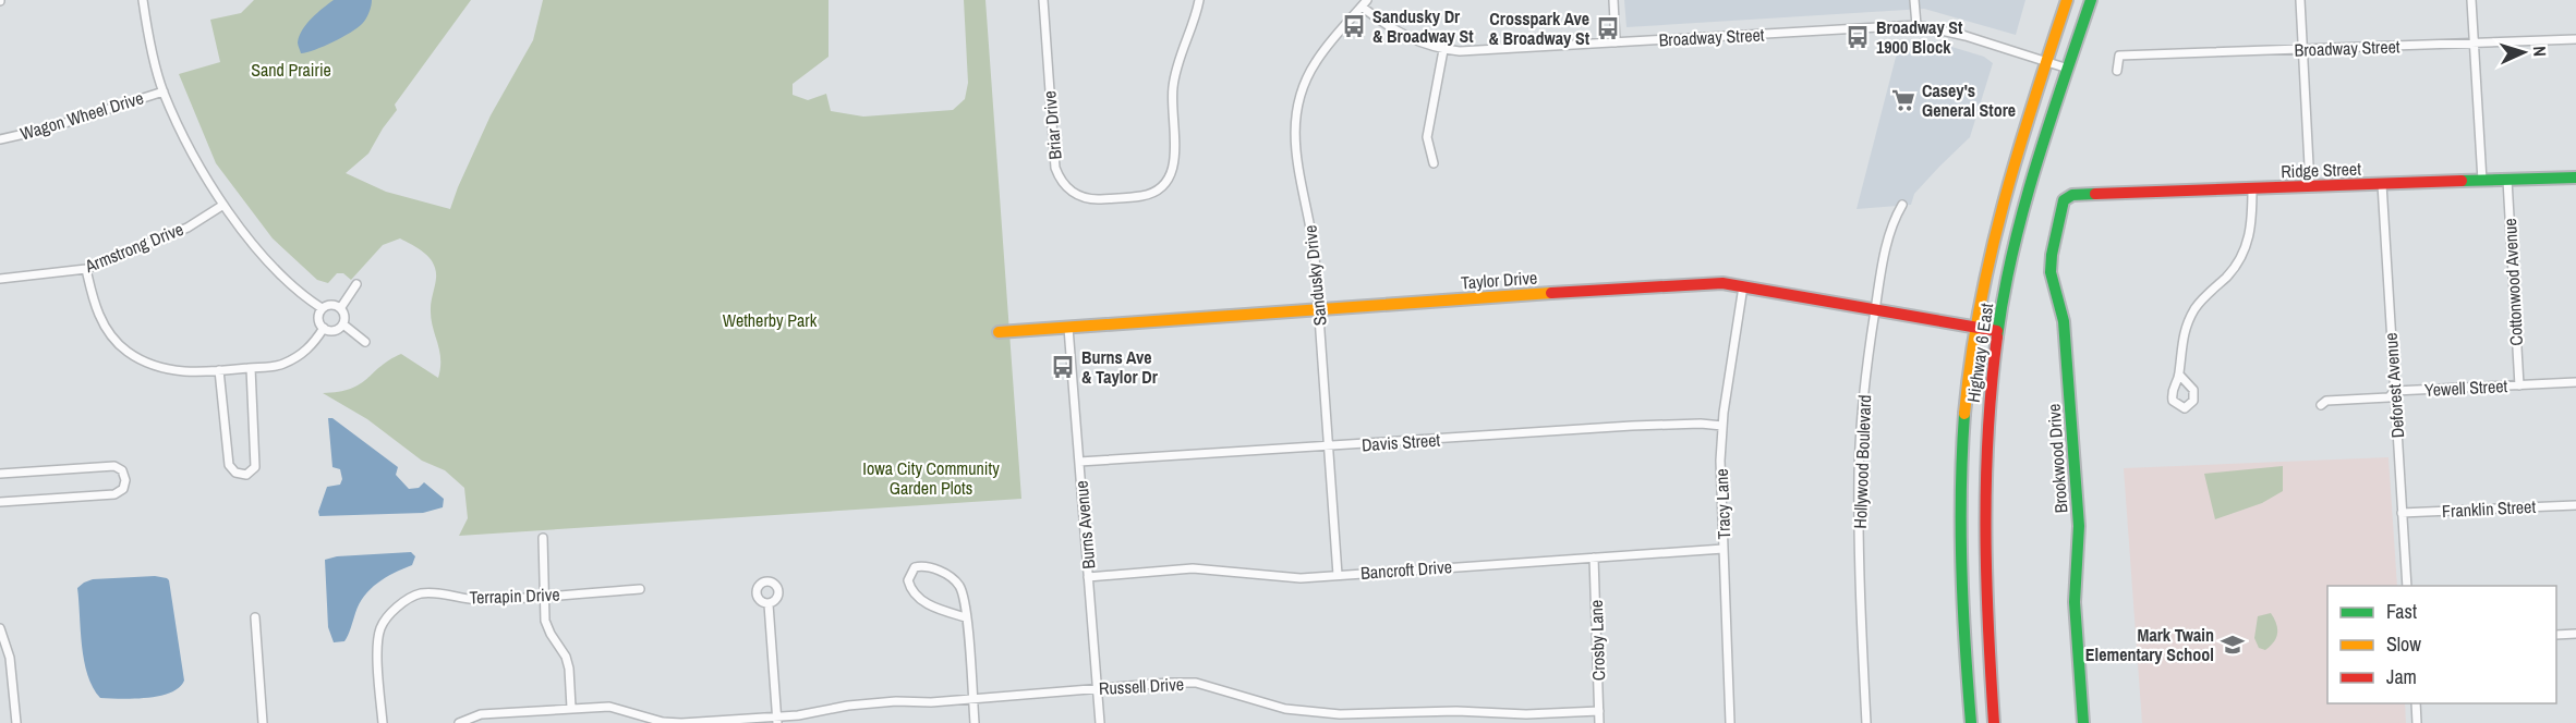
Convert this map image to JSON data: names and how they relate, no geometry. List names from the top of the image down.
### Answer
{
  "streets": {
    "street": [
      "Broadway Street",
      "Wagon Wheel Drive",
      "Briar Drive",
      "Ridge Street",
      "Armstrong Drive",
      "Sandusky Drive",
      "Taylor Drive",
      "Cottonwood Avenue",
      "Highway 6 East",
      "Deforest Avenue",
      "Yewell Street",
      "Davis Street",
      "Brookwood Drive",
      "Hollywood Boulevard",
      "Tracy Lane",
      "Franklin Street",
      "Burns Avenue",
      "Bancroft Drive",
      "Terrapin Drive",
      "Crosby Lane",
      "Russell Drive"
    ]
  },
  "crossings": [
    ["Broadway Street", "Sandusky Drive"],
    ["Broadway Street", "Highway 6 East"],
    ["Ridge Street", "Cottonwood Avenue"],
    ["Ridge Street", "Deforest Avenue"],
    ["Ridge Street", "Brookwood Drive"],
    ["Sandusky Drive", "Taylor Drive"],
    ["Sandusky Drive", "Davis Street"],
    ["Sandusky Drive", "Bancroft Drive"],
    ["Taylor Drive", "Highway 6 East"],
    ["Taylor Drive", "Hollywood Boulevard"],
    ["Taylor Drive", "Tracy Lane"],
    ["Taylor Drive", "Burns Avenue"],
    ["Cottonwood Avenue", "Yewell Street"],
    ["Deforest Avenue", "Yewell Street"],
    ["Deforest Avenue", "Franklin Street"],
    ["Davis Street", "Tracy Lane"],
    ["Davis Street", "Burns Avenue"],
    ["Tracy Lane", "Bancroft Drive"],
    ["Burns Avenue", "Bancroft Drive"],
    ["Burns Avenue", "Russell Drive"],
    ["Bancroft Drive", "Crosby Lane"],
    ["Crosby Lane", "Russell Drive"]
  ],
  "parks": ["Sand Prairie", "Wetherby Park", "Iowa City Community Garden Plots"],
  "places": {
    "bus stop": [
      "Sandusky Dr & Broadway St",
      "Crosspark Ave & Broadway St",
      "Broadway St 1900 Block",
      "Burns Ave & Taylor Dr"
    ],
    "supermarket": ["Casey's General Store"],
    "school or university": ["Mark Twain Elementary School"]
  },
  "legend": ["Fast", "Slow", "Jam"],
  "north": "right"
}
